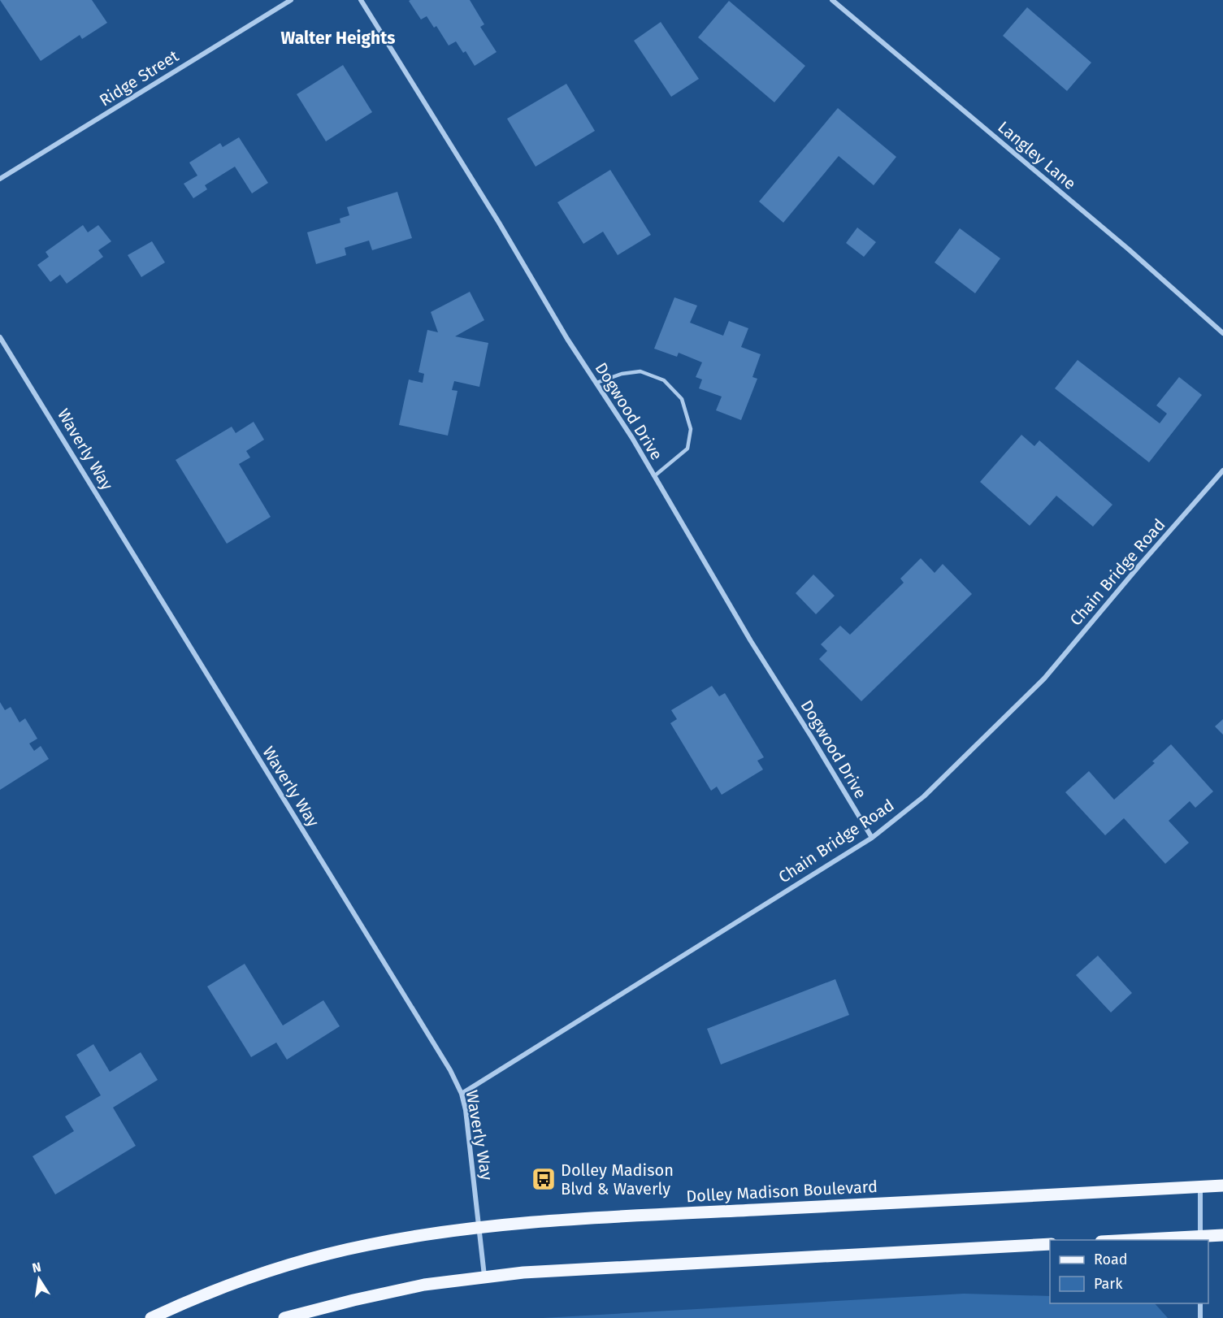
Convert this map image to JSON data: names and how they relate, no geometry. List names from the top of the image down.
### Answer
{
  "streets": {
    "main road": ["Dolley Madison Boulevard"],
    "street": [
      "Ridge Street",
      "Langley Lane",
      "Dogwood Drive",
      "Waverly Way",
      "Chain Bridge Road"
    ]
  },
  "crossings": [
    ["Dogwood Drive", "Chain Bridge Road"],
    ["Waverly Way", "Chain Bridge Road"],
    ["Waverly Way", "Dolley Madison Boulevard"]
  ],
  "districts": ["Walter Heights"],
  "places": {
    "bus stop": ["Dolley Madison Blvd & Waverly"]
  },
  "legend": ["Road", "Park"],
  "north": "top"
}
